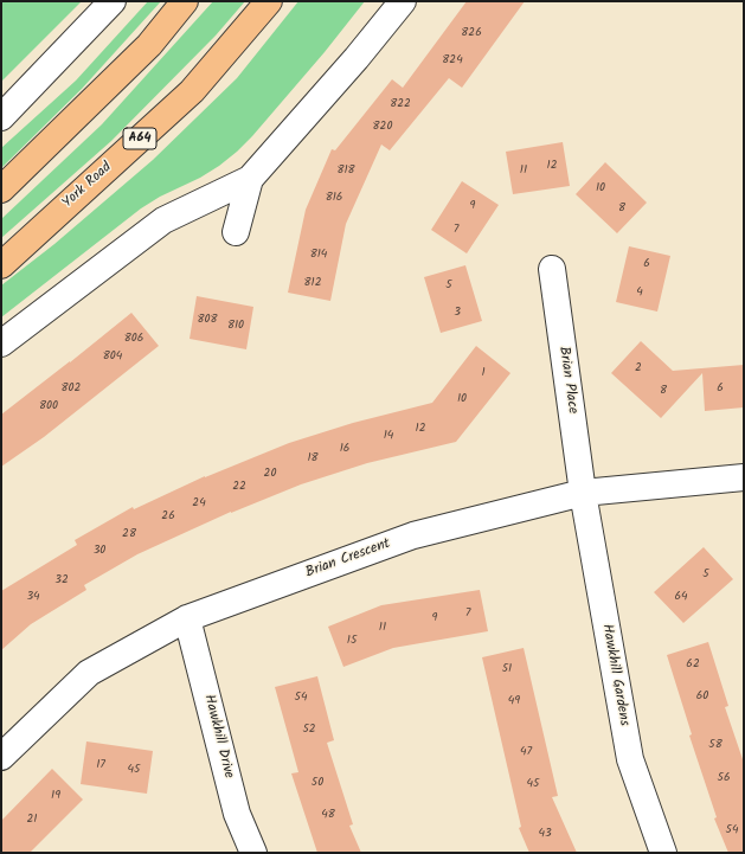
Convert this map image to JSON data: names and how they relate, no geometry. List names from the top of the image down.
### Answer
{
  "streets": {
    "highway": ["A64", "York Road"],
    "street": [
      "Brian Place",
      "Brian Crescent",
      "Hawkhill Gardens",
      "Hawkhill Drive"
    ]
  },
  "crossings": [
    ["Brian Place", "Brian Crescent"],
    ["Brian Place", "Hawkhill Gardens"],
    ["Brian Crescent", "Hawkhill Gardens"],
    ["Brian Crescent", "Hawkhill Drive"]
  ],
  "house_numbers": [
    "826",
    "824",
    "822",
    "820",
    "12",
    "818",
    "11",
    "10",
    "816",
    "9",
    "8",
    "7",
    "814",
    "6",
    "812",
    "5",
    "4",
    "3",
    "808",
    "810",
    "806",
    "804",
    "2",
    "1",
    "802",
    "6",
    "8",
    "10",
    "800",
    "12",
    "14",
    "16",
    "18",
    "20",
    "22",
    "24",
    "26",
    "28",
    "30",
    "5",
    "32",
    "34",
    "64",
    "7",
    "9",
    "11",
    "15",
    "62",
    "51",
    "60",
    "54",
    "49",
    "52",
    "58",
    "47",
    "17",
    "45",
    "56",
    "50",
    "45",
    "19",
    "48",
    "21",
    "54",
    "43"
  ]
}
